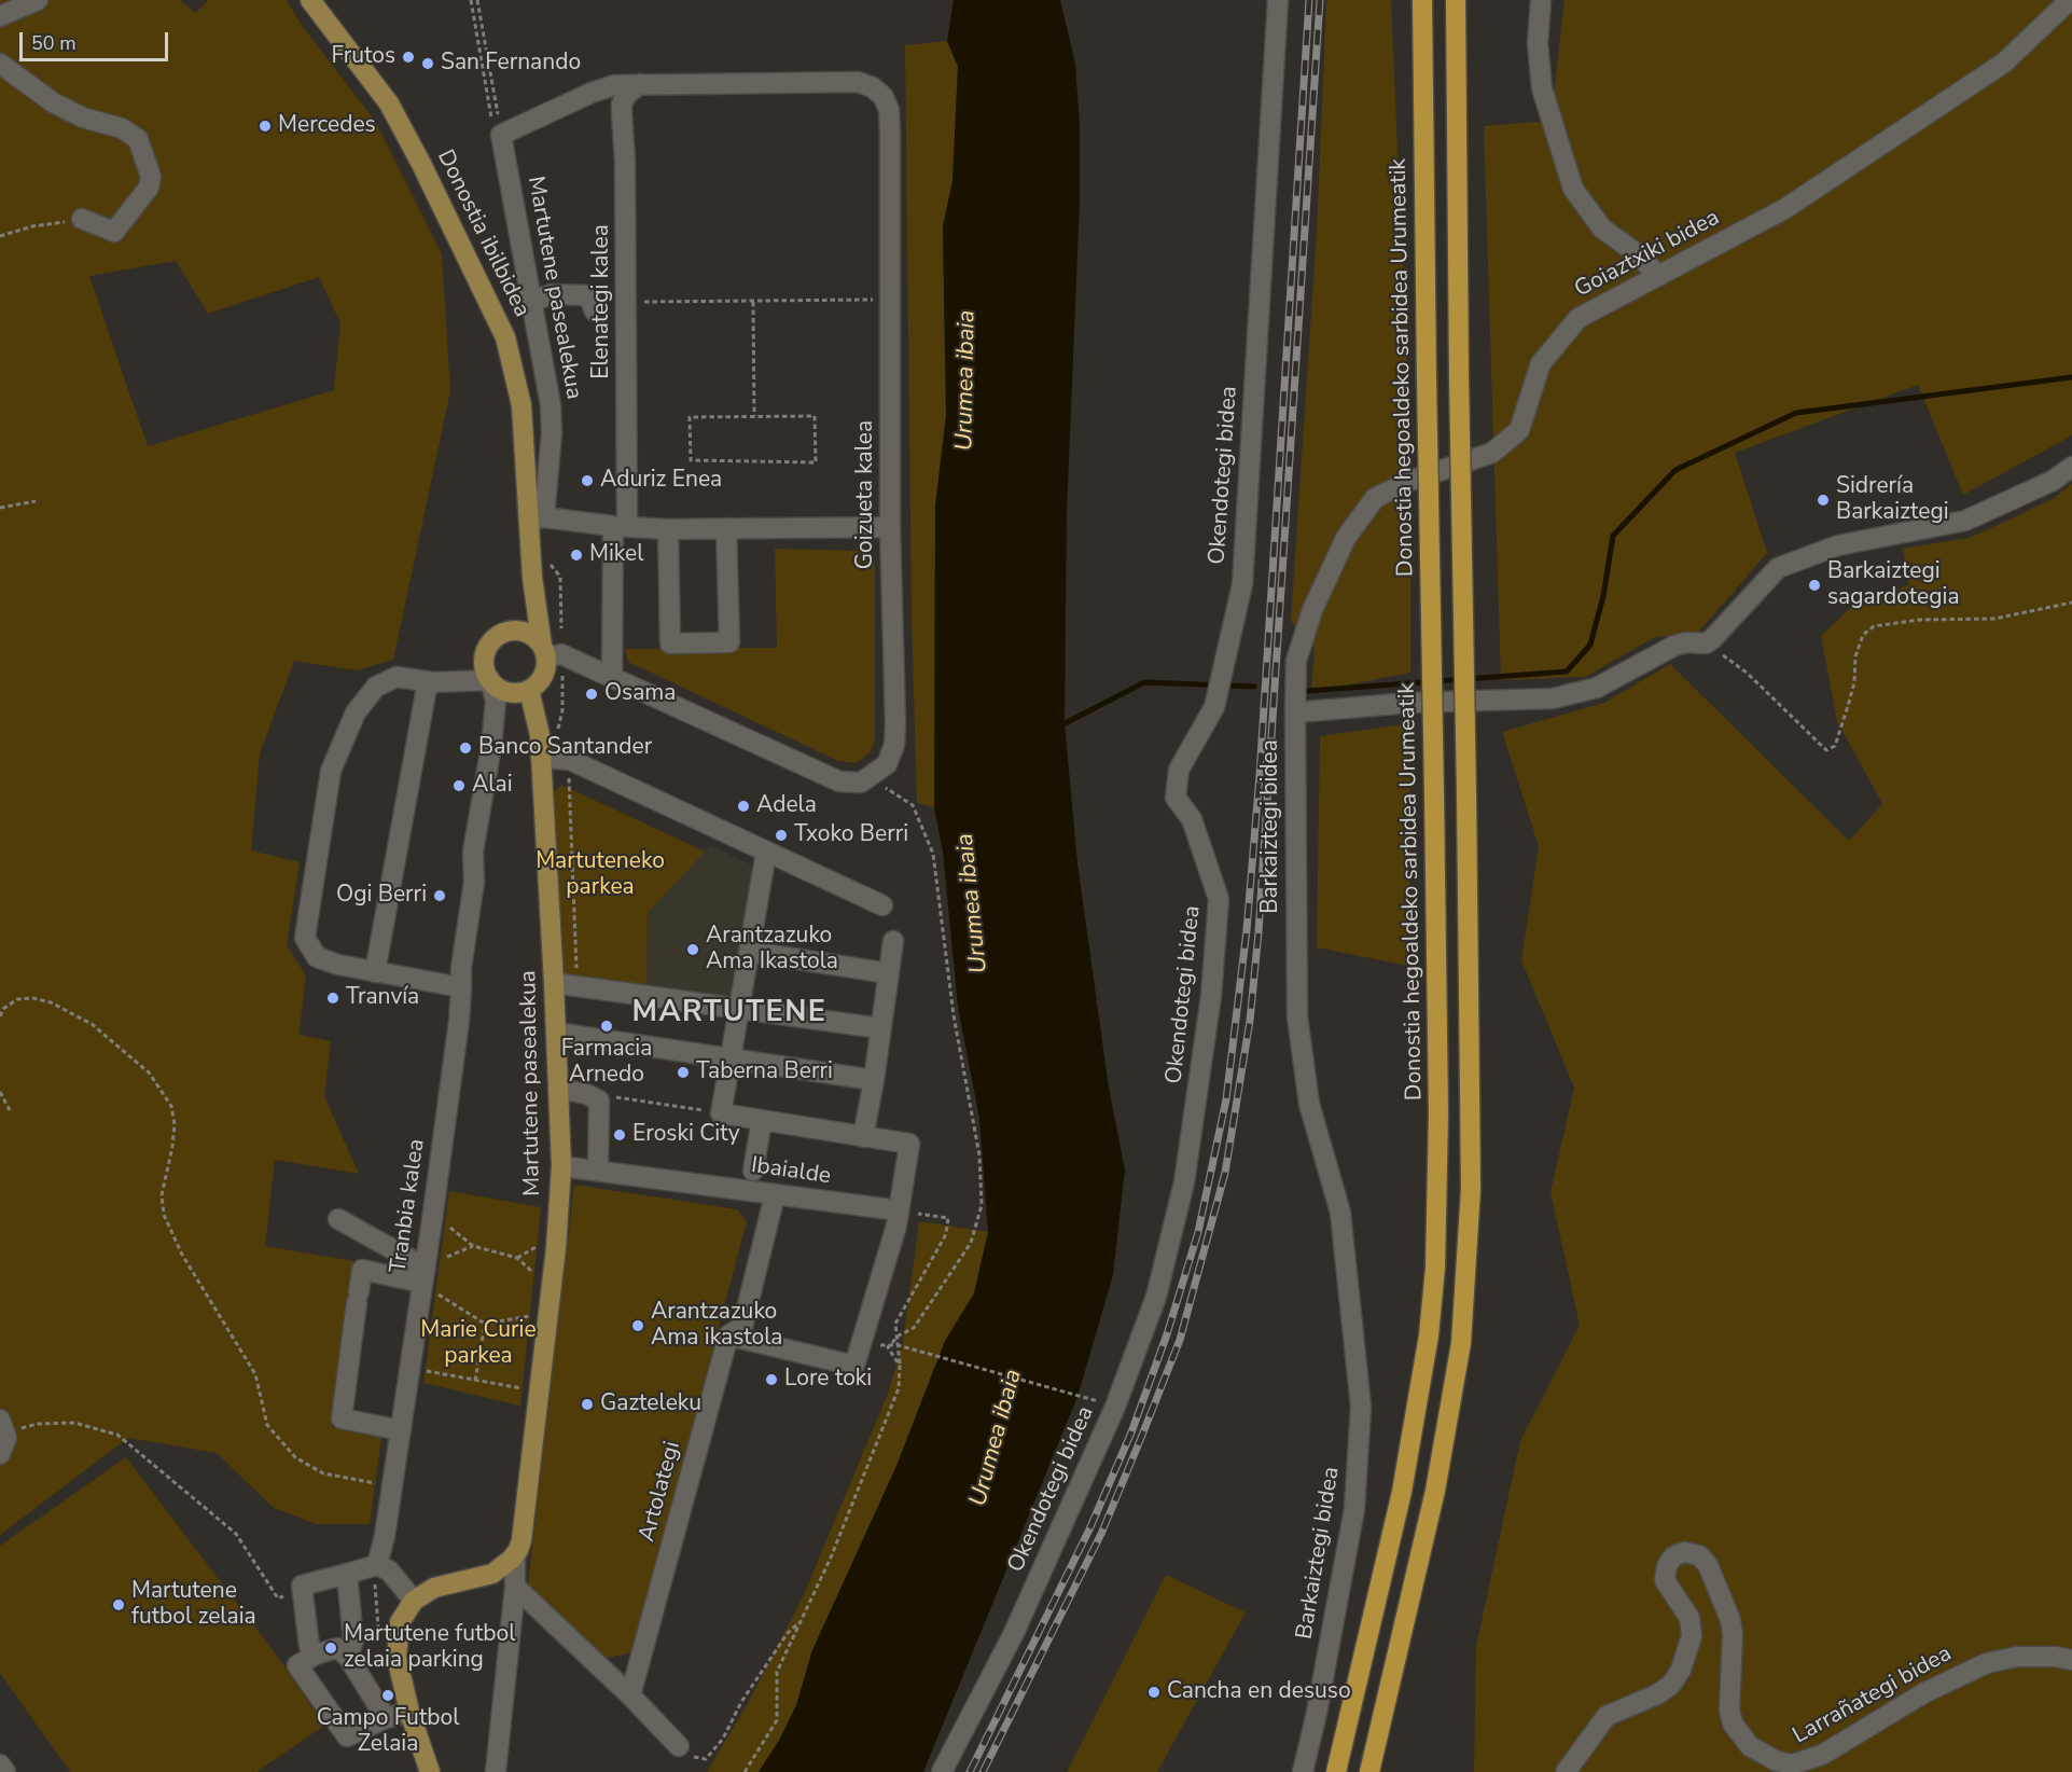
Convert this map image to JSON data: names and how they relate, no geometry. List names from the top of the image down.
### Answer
{
  "streets": {
    "highway": ["Donostia hegoaldeko sarbidea Urumeatik"],
    "main road": ["Donostia ibilbidea", "Martutene pasealekua"],
    "street": [
      "Goiaztxiki bidea",
      "Elenategi kalea",
      "Okendotegi bidea",
      "Goizueta kalea",
      "Barkaiztegi bidea",
      "Ibaialde",
      "Tranbia kalea",
      "Artolategi",
      "Larrañategi bidea"
    ]
  },
  "crossings": [
    ["Donostia ibilbidea", "Martutene pasealekua"],
    ["Goiaztxiki bidea", "Barkaiztegi bidea"],
    ["Martutene pasealekua", "Goizueta kalea"],
    ["Martutene pasealekua", "Ibaialde"],
    ["Martutene pasealekua", "Tranbia kalea"],
    ["Elenategi kalea", "Goizueta kalea"],
    ["Goizueta kalea", "Tranbia kalea"],
    ["Ibaialde", "Artolategi"]
  ],
  "districts": ["MARTUTENE"],
  "water": ["Urumea ibaia"],
  "parks": ["Martuteneko parkea", "Marie Curie parkea"],
  "places": [
    "Frutos",
    "San Fernando",
    "Mercedes",
    "Aduriz Enea",
    "Sidrería Barkaiztegi",
    "Mikel",
    "Barkaiztegi sagardotegia",
    "Osama",
    "Banco Santander",
    "Alai",
    "Adela",
    "Txoko Berri",
    "Ogi Berri",
    "Arantzazuko Ama Ikastola",
    "Tranvía",
    "Farmacia Arnedo",
    "Taberna Berri",
    "Eroski City",
    "Arantzazuko Ama ikastola",
    "Lore toki",
    "Gazteleku",
    "Martutene futbol zelaia",
    "Martutene futbol zelaia parking",
    "Cancha en desuso",
    "Campo Futbol Zelaia"
  ],
  "scale_bar": "50 m"
}
